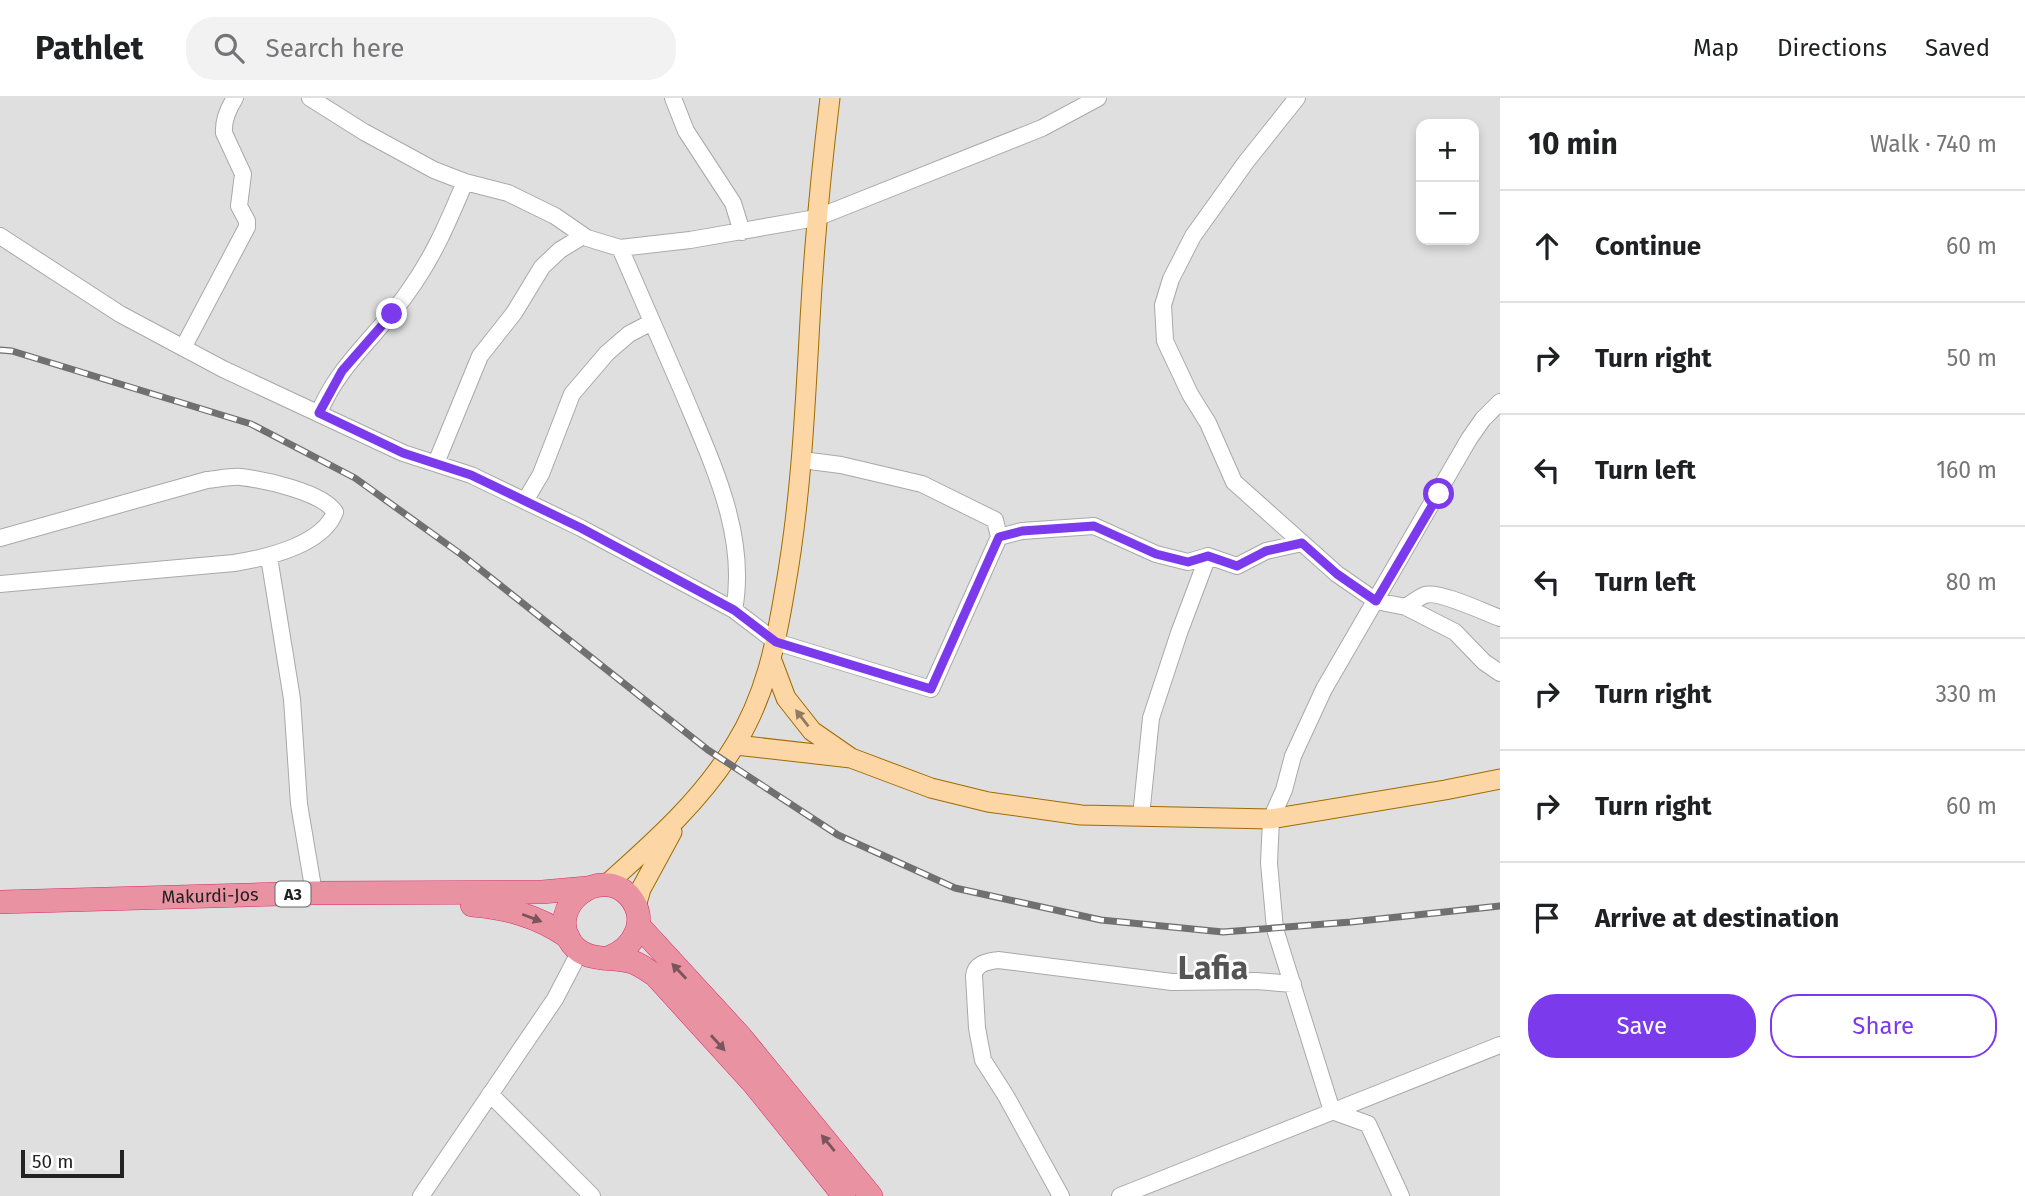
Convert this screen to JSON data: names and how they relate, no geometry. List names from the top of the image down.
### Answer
{
  "streets": {
    "highway": ["A3", "Makurdi-Jos"]
  },
  "crossings": [
    ["A3", "Makurdi-Jos"]
  ],
  "districts": ["Lafia"],
  "scale_bar": "50 m",
  "page": {
    "header": "Pathlet",
    "search": "Search here",
    "nav": ["Map", "Directions", "Saved"],
    "heading": ["10 min", "Walk · 740 m"],
    "map_buttons": ["+", "−"],
    "list": [
      ["Continue", "60 m"],
      ["Turn right", "50 m"],
      ["Turn left", "160 m"],
      ["Turn left", "80 m"],
      ["Turn right", "330 m"],
      ["Turn right", "60 m"],
      "Arrive at destination"
    ],
    "buttons": ["Save", "Share"],
    "scale": "50 m"
  }
}
